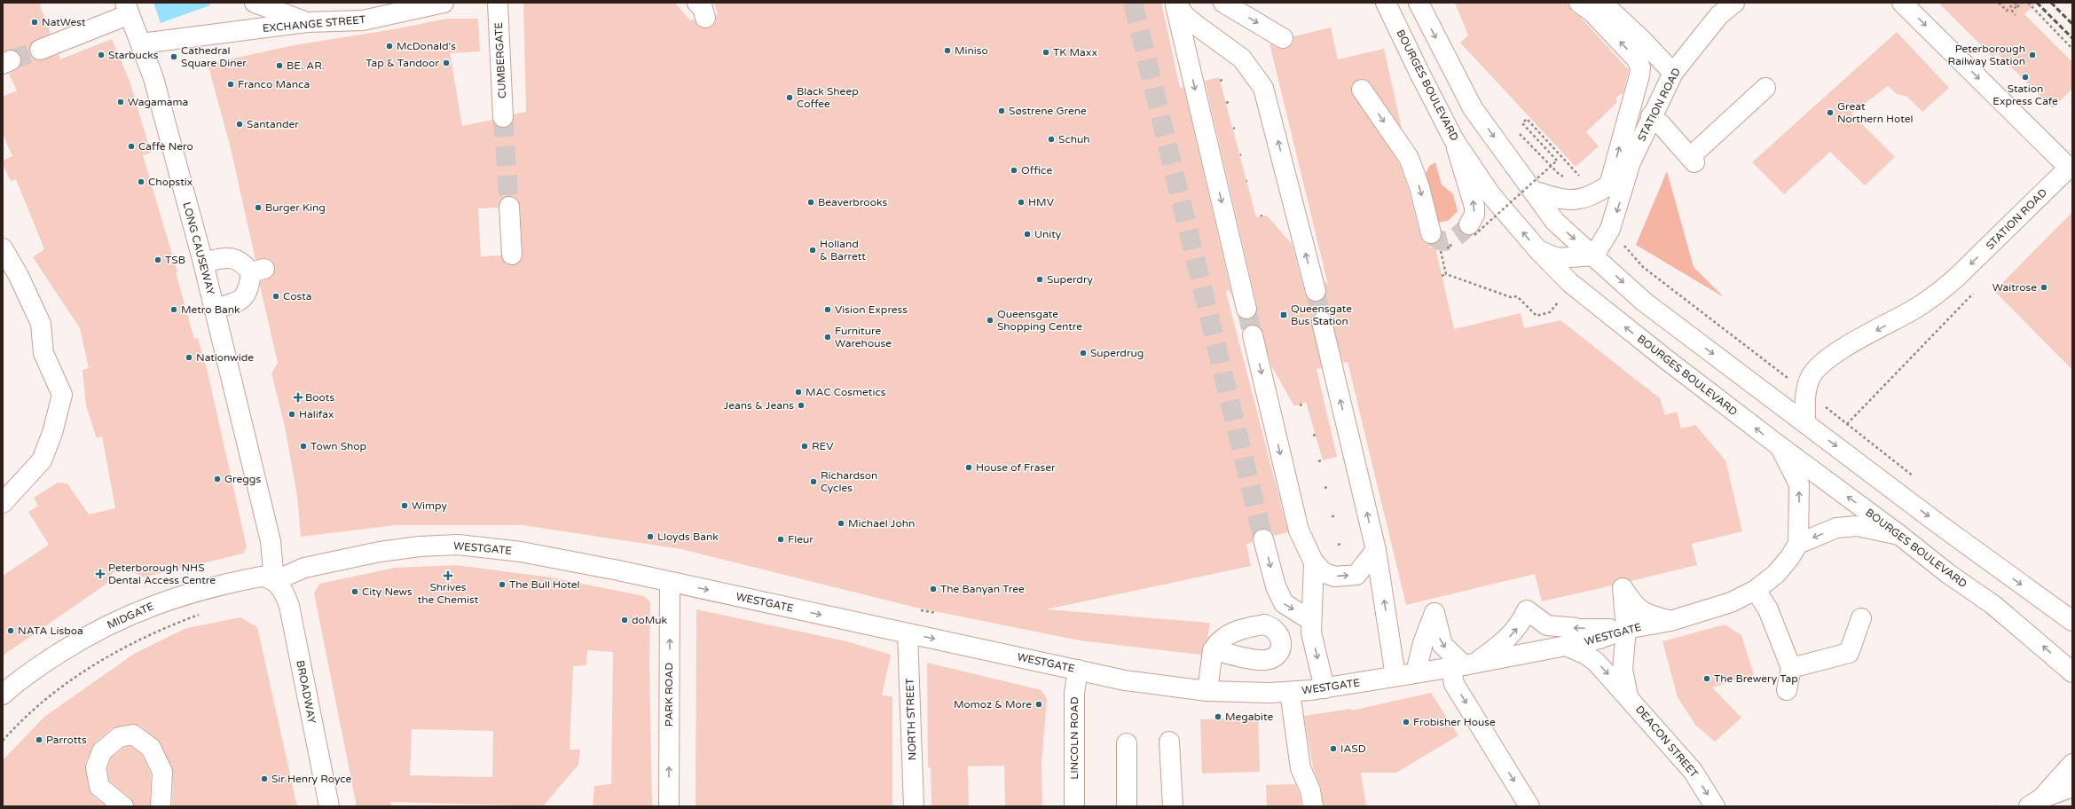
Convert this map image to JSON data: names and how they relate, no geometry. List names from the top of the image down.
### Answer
{
  "streets": {
    "street": [
      "EXCHANGE STREET",
      "CUMBERGATE",
      "BOURGES BOULEVARD",
      "STATION ROAD",
      "LONG CAUSEWAY",
      "WESTGATE",
      "MIDGATE",
      "BROADWAY",
      "PARK ROAD",
      "NORTH STREET",
      "LINCOLN ROAD",
      "DEACON STREET"
    ]
  },
  "crossings": [
    ["EXCHANGE STREET", "LONG CAUSEWAY"],
    ["LONG CAUSEWAY", "WESTGATE"],
    ["LONG CAUSEWAY", "MIDGATE"],
    ["LONG CAUSEWAY", "BROADWAY"],
    ["WESTGATE", "MIDGATE"],
    ["WESTGATE", "BROADWAY"],
    ["WESTGATE", "PARK ROAD"],
    ["WESTGATE", "NORTH STREET"],
    ["WESTGATE", "LINCOLN ROAD"],
    ["WESTGATE", "DEACON STREET"],
    ["MIDGATE", "BROADWAY"]
  ],
  "one_way": ["PARK ROAD"],
  "places": {
    "other": [
      "NatWest",
      "McDonald's",
      "Miniso",
      "TK Maxx",
      "Starbucks",
      "Peterborough Railway Station",
      "Cathedral Square Diner",
      "Tap & Tandoor",
      "BE. AR.",
      "Station Express Cafe",
      "Franco Manca",
      "Black Sheep Coffee",
      "Wagamama",
      "Søstrene Grene",
      "Great Northern Hotel",
      "Santander",
      "Schuh",
      "Caffè Nero",
      "Office",
      "Chopstix",
      "Beaverbrooks",
      "HMV",
      "Burger King",
      "Unity",
      "Holland & Barrett",
      "TSB",
      "Superdry",
      "Waitrose",
      "Costa",
      "Metro Bank",
      "Vision Express",
      "Queensgate Shopping Centre",
      "Furniture Warehouse",
      "Superdrug",
      "Nationwide",
      "MAC Cosmetics",
      "Jeans & Jeans",
      "Halifax",
      "Town Shop",
      "REV",
      "House of Fraser",
      "Greggs",
      "Richardson Cycles",
      "Wimpy",
      "Michael John",
      "Lloyds Bank",
      "Fleur",
      "The Bull Hotel",
      "The Banyan Tree",
      "City News",
      "doMuk",
      "NATA Lisboa",
      "The Brewery Tap",
      "Momoz & More",
      "Megabite",
      "Frobisher House",
      "Parrotts",
      "IASD",
      "Sir Henry Royce"
    ],
    "transit": ["Queensgate Bus Station"],
    "health": ["Boots", "Peterborough NHS Dental Access Centre", "Shrives the Chemist"]
  }
}
